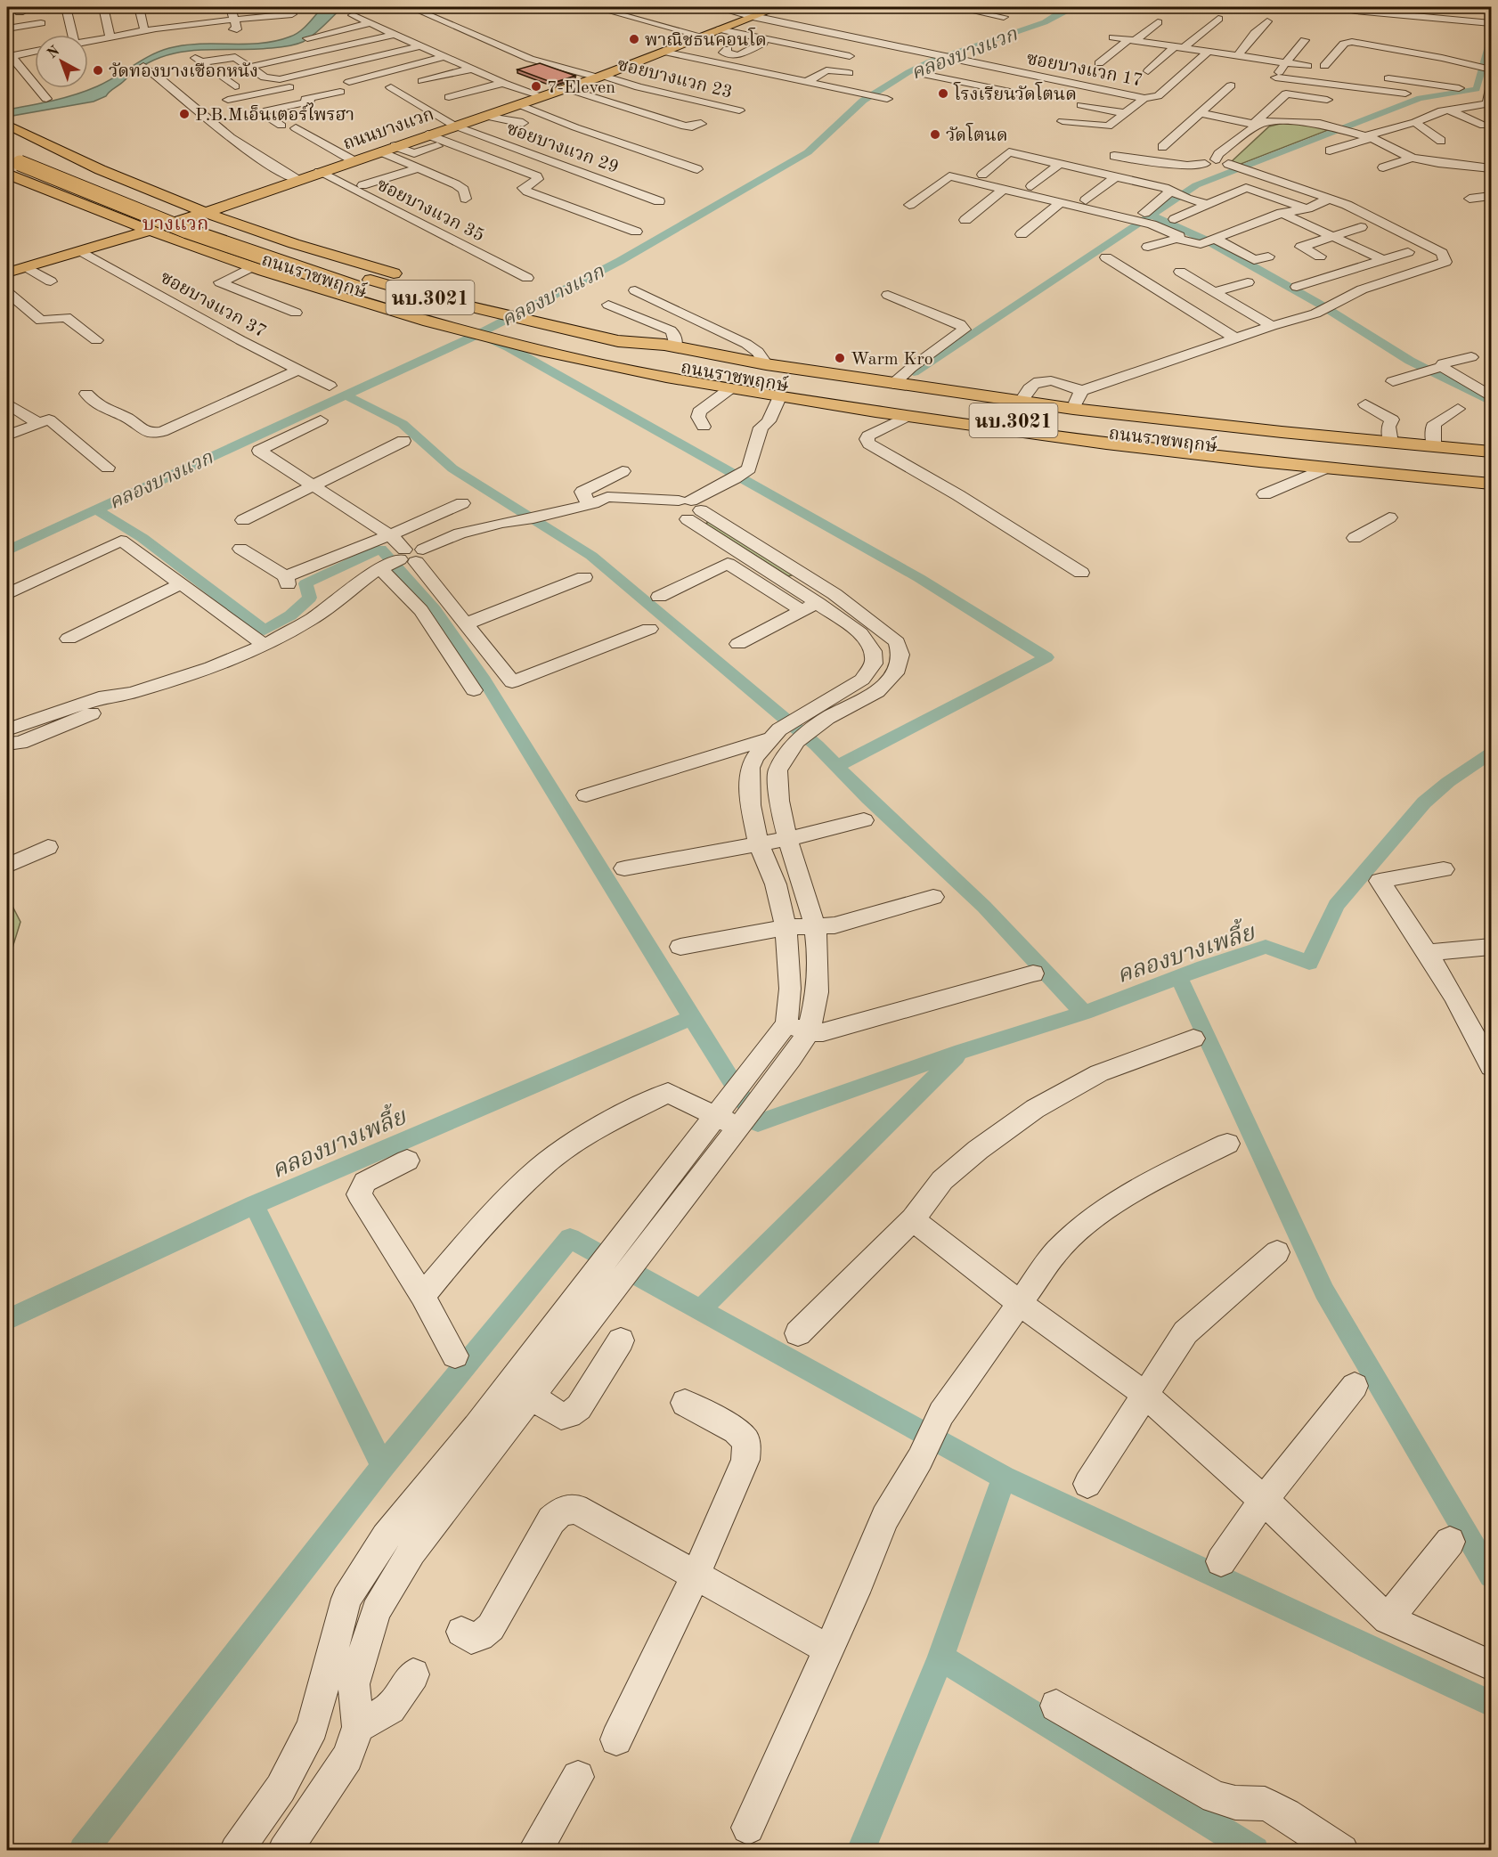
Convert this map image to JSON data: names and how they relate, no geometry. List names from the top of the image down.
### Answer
{
  "streets": {
    "main road": ["ถนนบางแวก", "ถนนราชพฤกษ์", "นบ.3021"],
    "street": [
      "ซอยบางแวก 17",
      "ซอยบางแวก 23",
      "ซอยบางแวก 29",
      "ซอยบางแวก 35",
      "ซอยบางแวก 37"
    ]
  },
  "crossings": [
    ["ซอยบางแวก 17", "ถนนบางแวก"],
    ["ซอยบางแวก 23", "ถนนบางแวก"],
    ["ถนนบางแวก", "ซอยบางแวก 29"],
    ["ถนนบางแวก", "ซอยบางแวก 35"],
    ["ถนนบางแวก", "ถนนราชพฤกษ์"],
    ["ถนนบางแวก", "ซอยบางแวก 37"]
  ],
  "districts": ["บางแวก"],
  "water": ["คลองบางแวก", "คลองบางเพลี้ย"],
  "places": [
    "พาณิชธนคอนโด",
    "วัดทองบางเชือกหนัง",
    "7-Eleven",
    "โรงเรียนวัดโตนด",
    "P.B.Mเอ็นเตอร์ไพรฮา",
    "วัดโตนด",
    "Warm Kro"
  ],
  "north": "top left"
}
